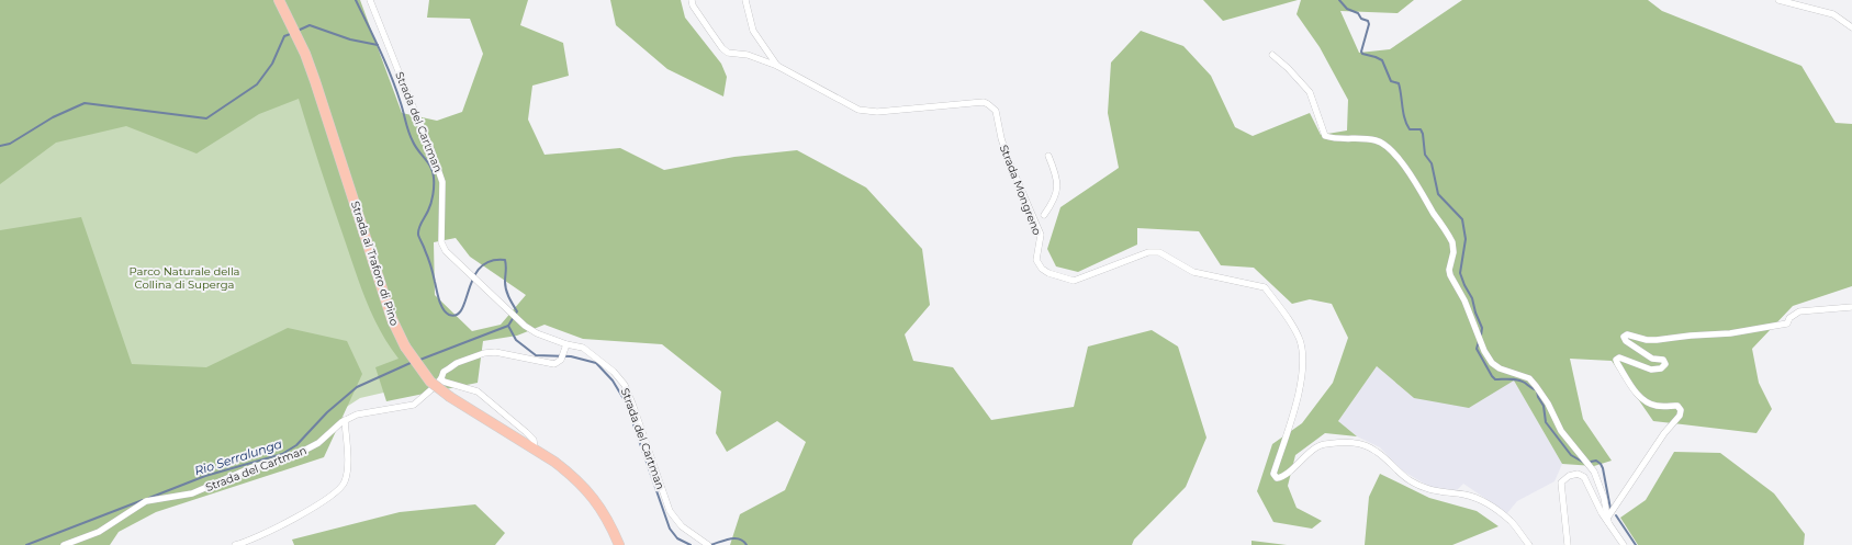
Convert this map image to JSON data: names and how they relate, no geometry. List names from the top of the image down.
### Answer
{
  "streets": {
    "main road": ["Strada al Traforo di Pino"],
    "street": ["Strada del Cartman", "Strada Mongreno"]
  },
  "water": ["Rio Serralunga"],
  "parks": ["Parco Naturale della Collina di Superga"]
}
